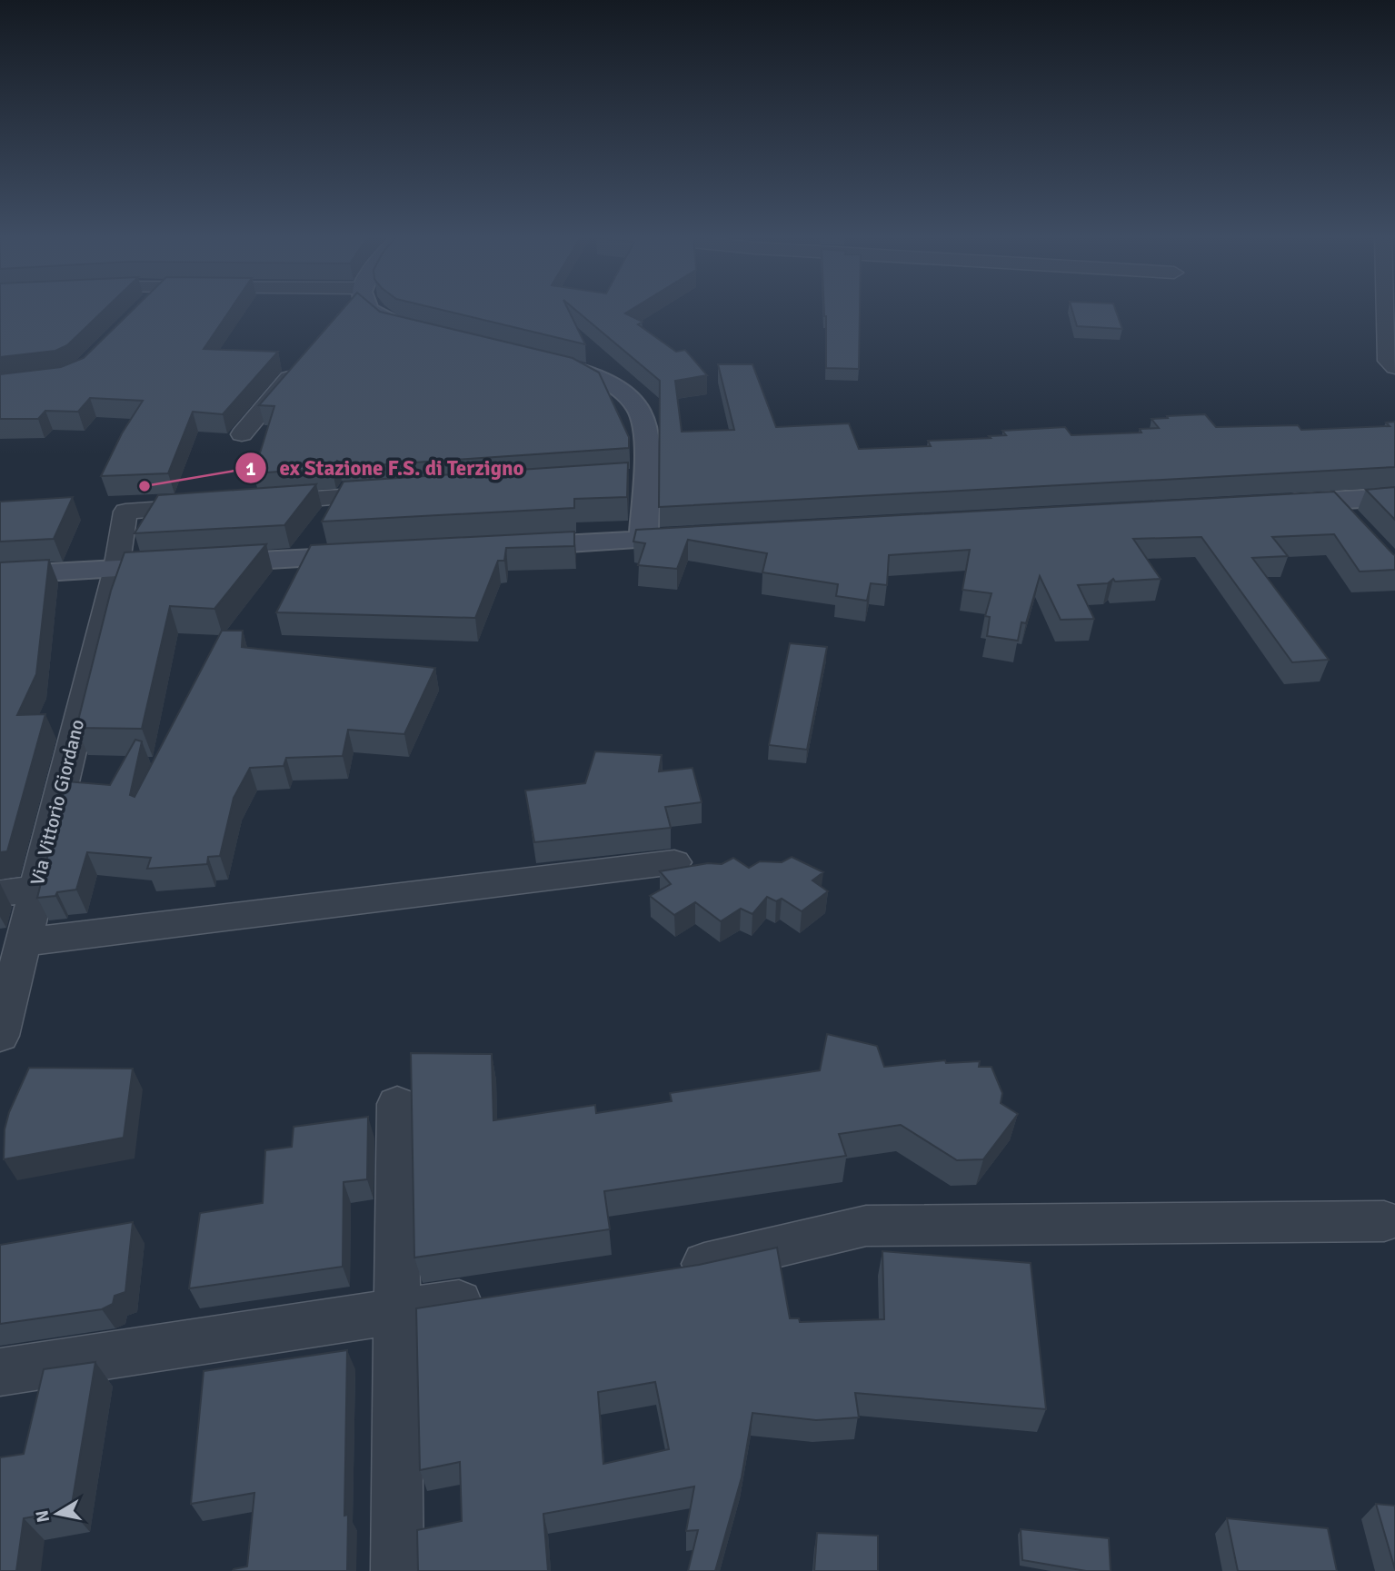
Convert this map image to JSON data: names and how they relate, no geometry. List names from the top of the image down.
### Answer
{
  "streets": {
    "street": ["Via Vittorio Giordano"]
  },
  "places": ["ex Stazione F.S. di Terzigno"],
  "north": "left"
}
